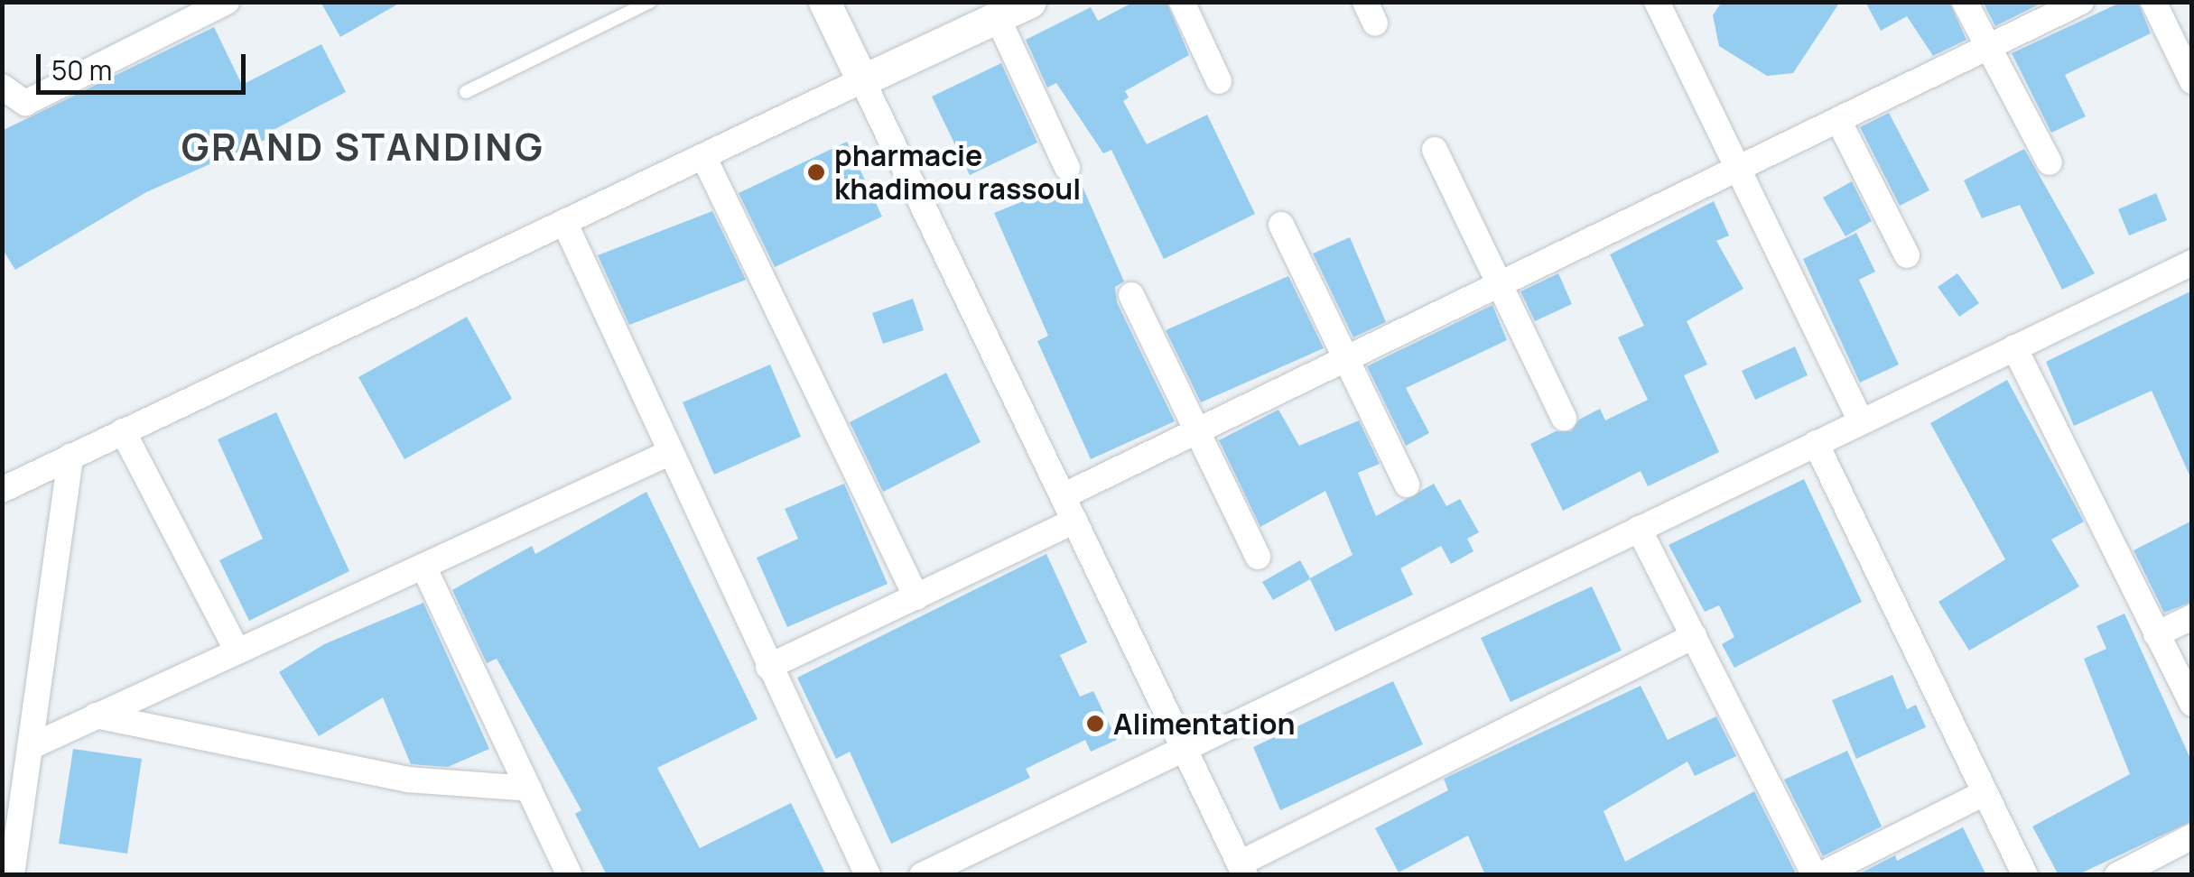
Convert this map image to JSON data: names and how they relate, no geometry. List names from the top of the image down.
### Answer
{
  "districts": ["GRAND STANDING"],
  "places": ["pharmacie khadimou rassoul", "Alimentation"],
  "scale_bar": "50 m"
}
